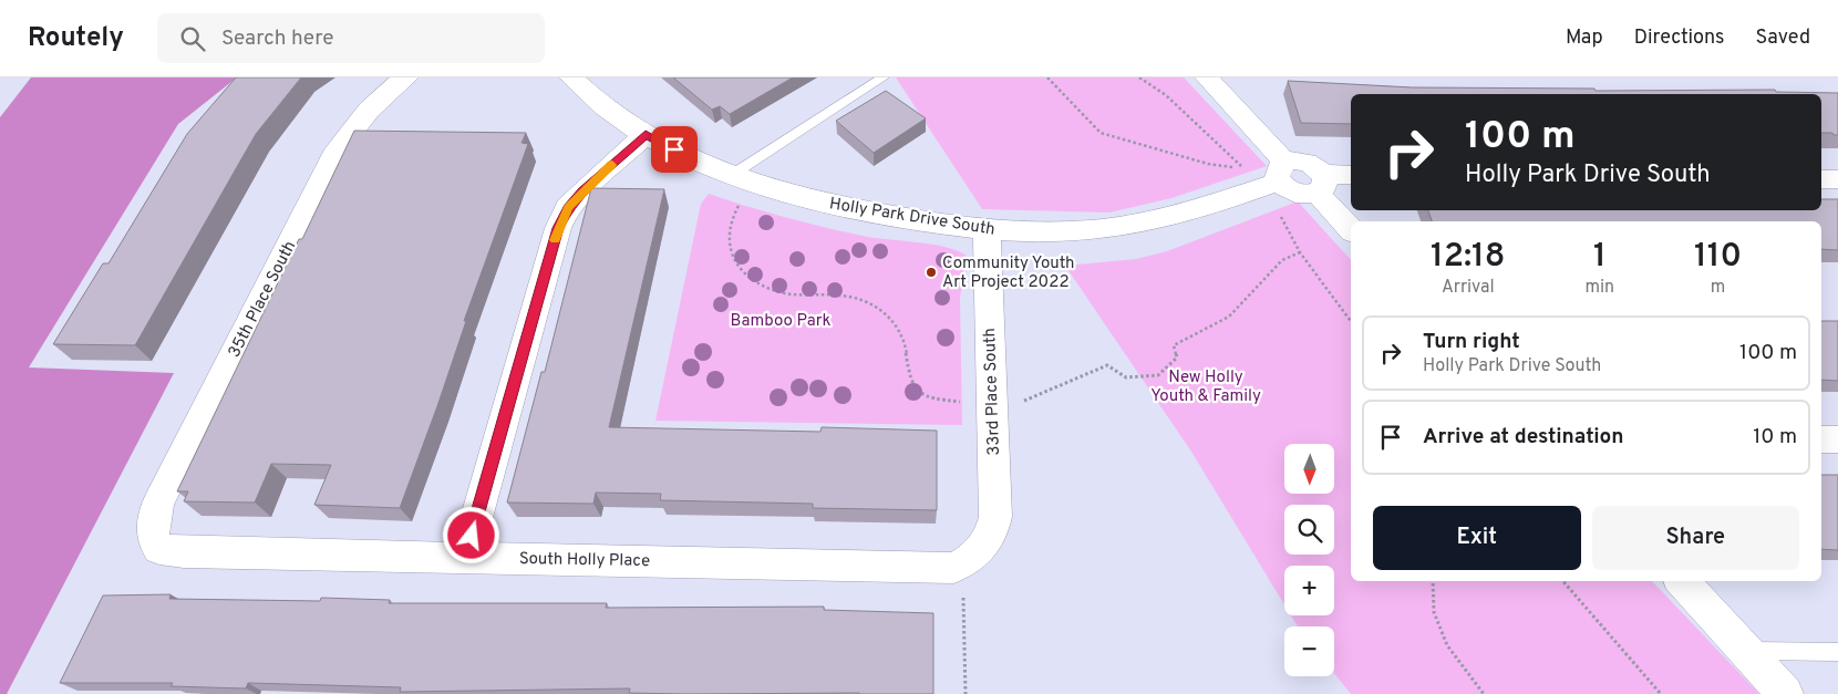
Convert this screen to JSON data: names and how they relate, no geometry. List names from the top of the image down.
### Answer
{
  "streets": {
    "street": [
      "Holly Park Drive South",
      "35th Place South",
      "33rd Place South",
      "South Holly Place"
    ]
  },
  "crossings": [
    ["Holly Park Drive South", "33rd Place South"],
    ["35th Place South", "South Holly Place"],
    ["33rd Place South", "South Holly Place"]
  ],
  "parks": ["Bamboo Park", "New Holly Youth & Family"],
  "places": ["Community Youth Art Project 2022"],
  "north": "bottom",
  "page": {
    "header": "Routely",
    "search": "Search here",
    "nav": ["Map", "Directions", "Saved"],
    "turn": ["100 m", "Holly Park Drive South"],
    "eta": [
      "12:18",
      "Arrival",
      "1",
      "min",
      "110",
      "m"
    ],
    "list": [
      {
        "name": "Turn right",
        "note": "Holly Park Drive South",
        "value": "100 m"
      },
      {
        "name": "Arrive at destination",
        "value": "10 m"
      }
    ],
    "map_buttons": ["+", "−"],
    "buttons": ["Exit", "Share"]
  }
}
